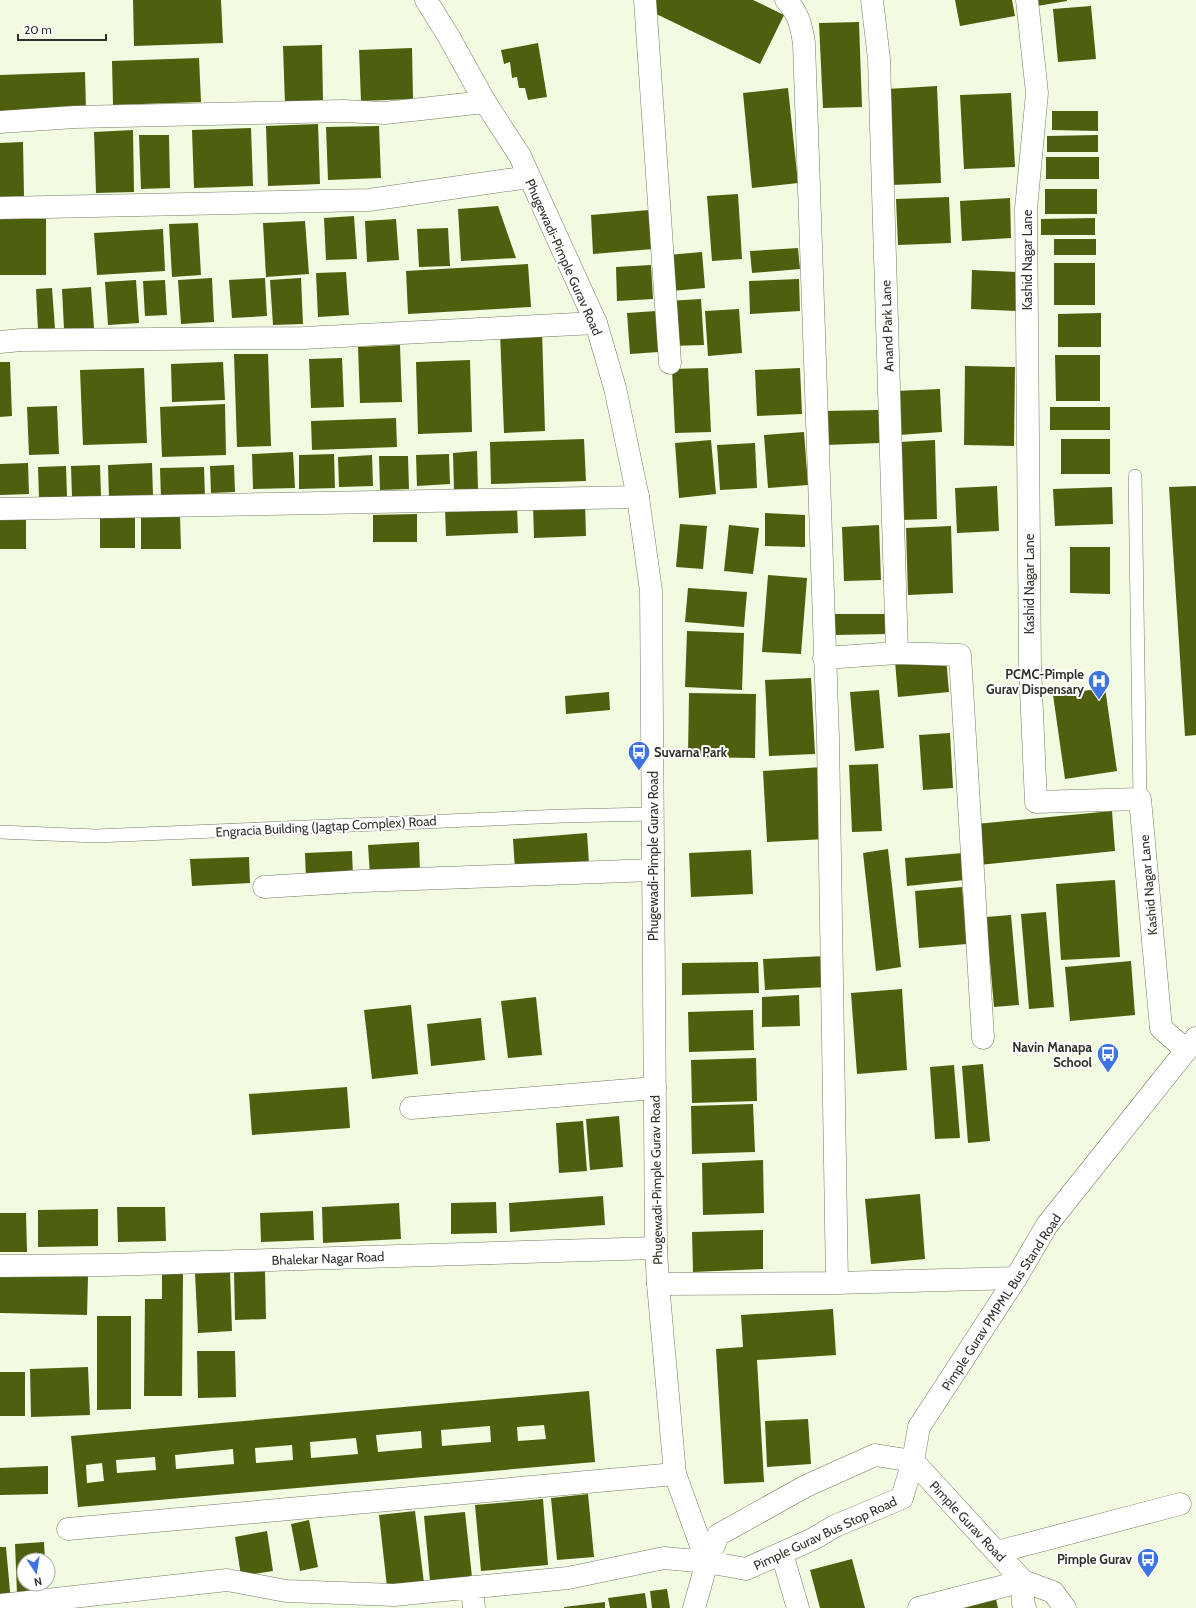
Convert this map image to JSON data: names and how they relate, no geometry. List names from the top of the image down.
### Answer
{
  "streets": {
    "street": [
      "Phugewadi-Pimple Gurav Road",
      "Kashid Nagar Lane",
      "Anand Park Lane",
      "Bhalekar Nagar Road",
      "Pimple Gurav PMPML Bus Stand Road",
      "Pimple Gurav Road",
      "Pimple Gurav Bus Stop Road"
    ],
    "lane": ["Engracia Building (Jagtap Complex) Road"]
  },
  "crossings": [
    ["Phugewadi-Pimple Gurav Road", "Engracia Building (Jagtap Complex) Road"],
    ["Phugewadi-Pimple Gurav Road", "Bhalekar Nagar Road"],
    ["Phugewadi-Pimple Gurav Road", "Pimple Gurav Bus Stop Road"],
    ["Kashid Nagar Lane", "Pimple Gurav PMPML Bus Stand Road"],
    ["Pimple Gurav PMPML Bus Stand Road", "Pimple Gurav Road"],
    ["Pimple Gurav PMPML Bus Stand Road", "Pimple Gurav Bus Stop Road"],
    ["Pimple Gurav Road", "Pimple Gurav Bus Stop Road"]
  ],
  "places": {
    "hospital": ["PCMC-Pimple Gurav Dispensary"],
    "bus stop": ["Suvarna Park", "Navin Manapa School", "Pimple Gurav"]
  },
  "scale_bar": "20 m",
  "north": "bottom"
}
